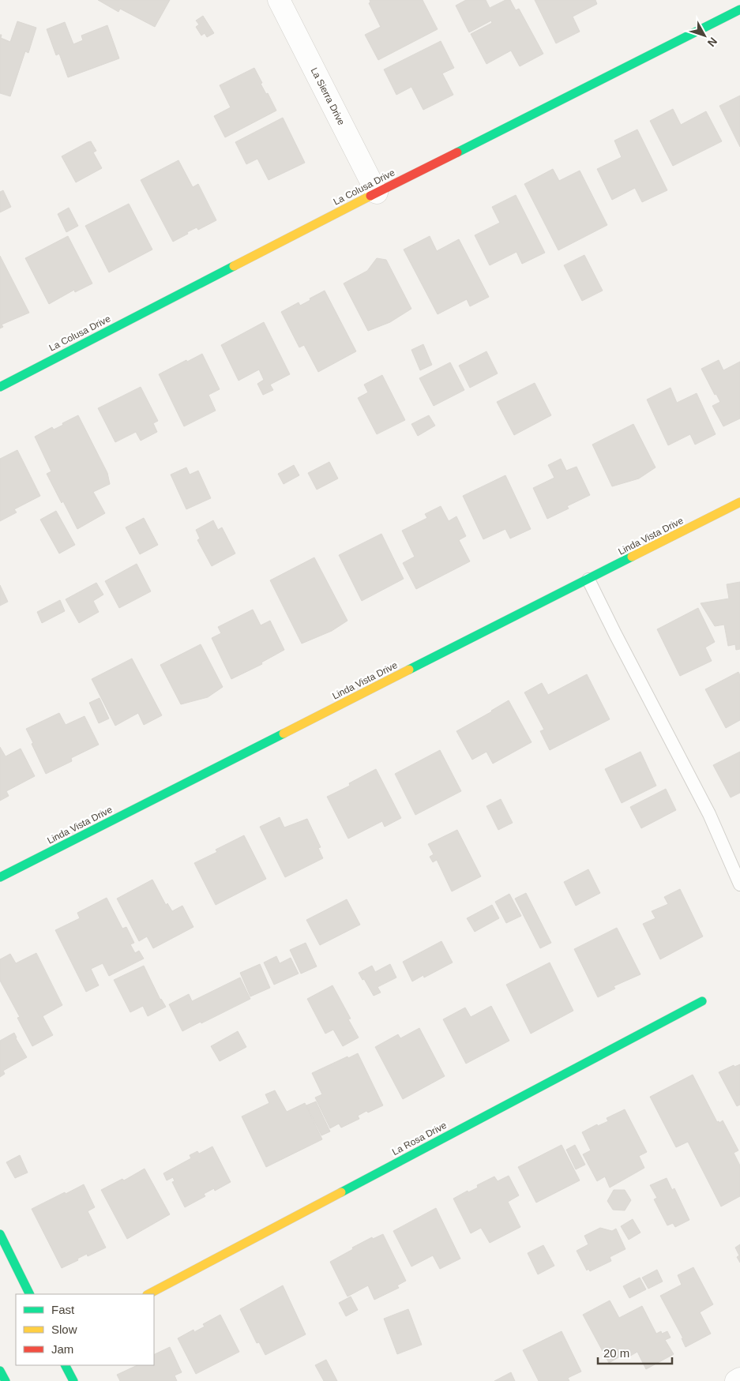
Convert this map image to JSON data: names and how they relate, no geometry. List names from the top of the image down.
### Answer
{
  "streets": {
    "street": [
      "La Sierra Drive",
      "La Colusa Drive",
      "Linda Vista Drive",
      "La Rosa Drive"
    ]
  },
  "crossings": [
    ["La Sierra Drive", "La Colusa Drive"]
  ],
  "legend": ["Fast", "Slow", "Jam"],
  "scale_bar": "20 m",
  "north": "bottom right"
}
